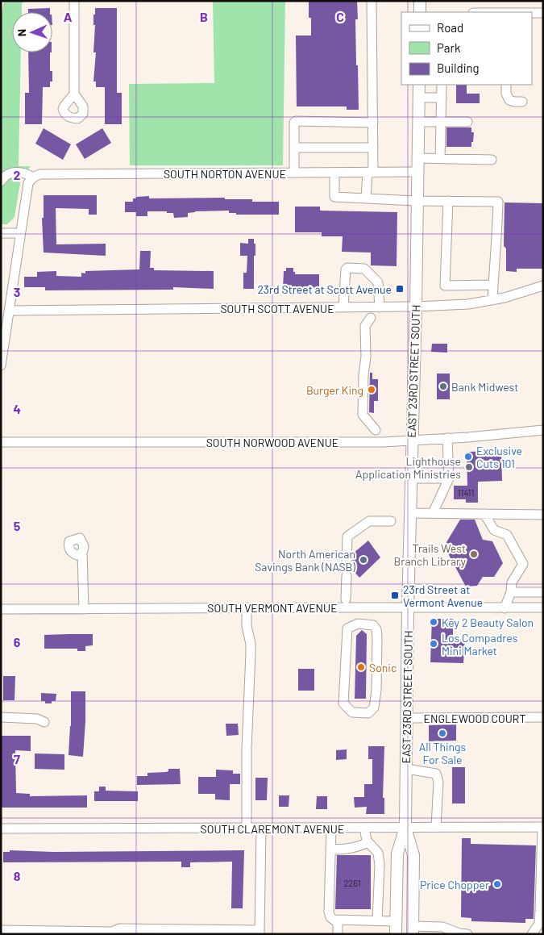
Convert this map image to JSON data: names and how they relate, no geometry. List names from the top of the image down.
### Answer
{
  "streets": {
    "main road": ["EAST 23RD STREET SOUTH"],
    "street": [
      "SOUTH NORTON AVENUE",
      "SOUTH SCOTT AVENUE",
      "SOUTH NORWOOD AVENUE",
      "SOUTH VERMONT AVENUE",
      "ENGLEWOOD COURT",
      "SOUTH CLAREMONT AVENUE"
    ]
  },
  "crossings": [
    ["SOUTH NORTON AVENUE", "EAST 23RD STREET SOUTH"],
    ["SOUTH SCOTT AVENUE", "EAST 23RD STREET SOUTH"],
    ["EAST 23RD STREET SOUTH", "SOUTH NORWOOD AVENUE"],
    ["EAST 23RD STREET SOUTH", "SOUTH VERMONT AVENUE"],
    ["EAST 23RD STREET SOUTH", "ENGLEWOOD COURT"],
    ["EAST 23RD STREET SOUTH", "SOUTH CLAREMONT AVENUE"]
  ],
  "places": {
    "transit": ["23rd Street at Scott Avenue", "23rd Street at Vermont Avenue"],
    "other": [
      "Bank Midwest",
      "Burger King",
      "Exclusive Cuts 101",
      "Lighthouse Application Ministries",
      "Trails West Branch Library",
      "North American Savings Bank (NASB)",
      "Key 2 Beauty Salon",
      "Los Compadres Mini Market",
      "Sonic",
      "All Things For Sale",
      "Price Chopper"
    ]
  },
  "house_numbers": ["11411", "2261"],
  "legend": ["Road", "Park", "Building"],
  "north": "left",
  "grid": {
    "columns": ["A", "B", "C"],
    "rows": [
      "2",
      "3",
      "4",
      "5",
      "6",
      "7",
      "8"
    ]
  }
}
